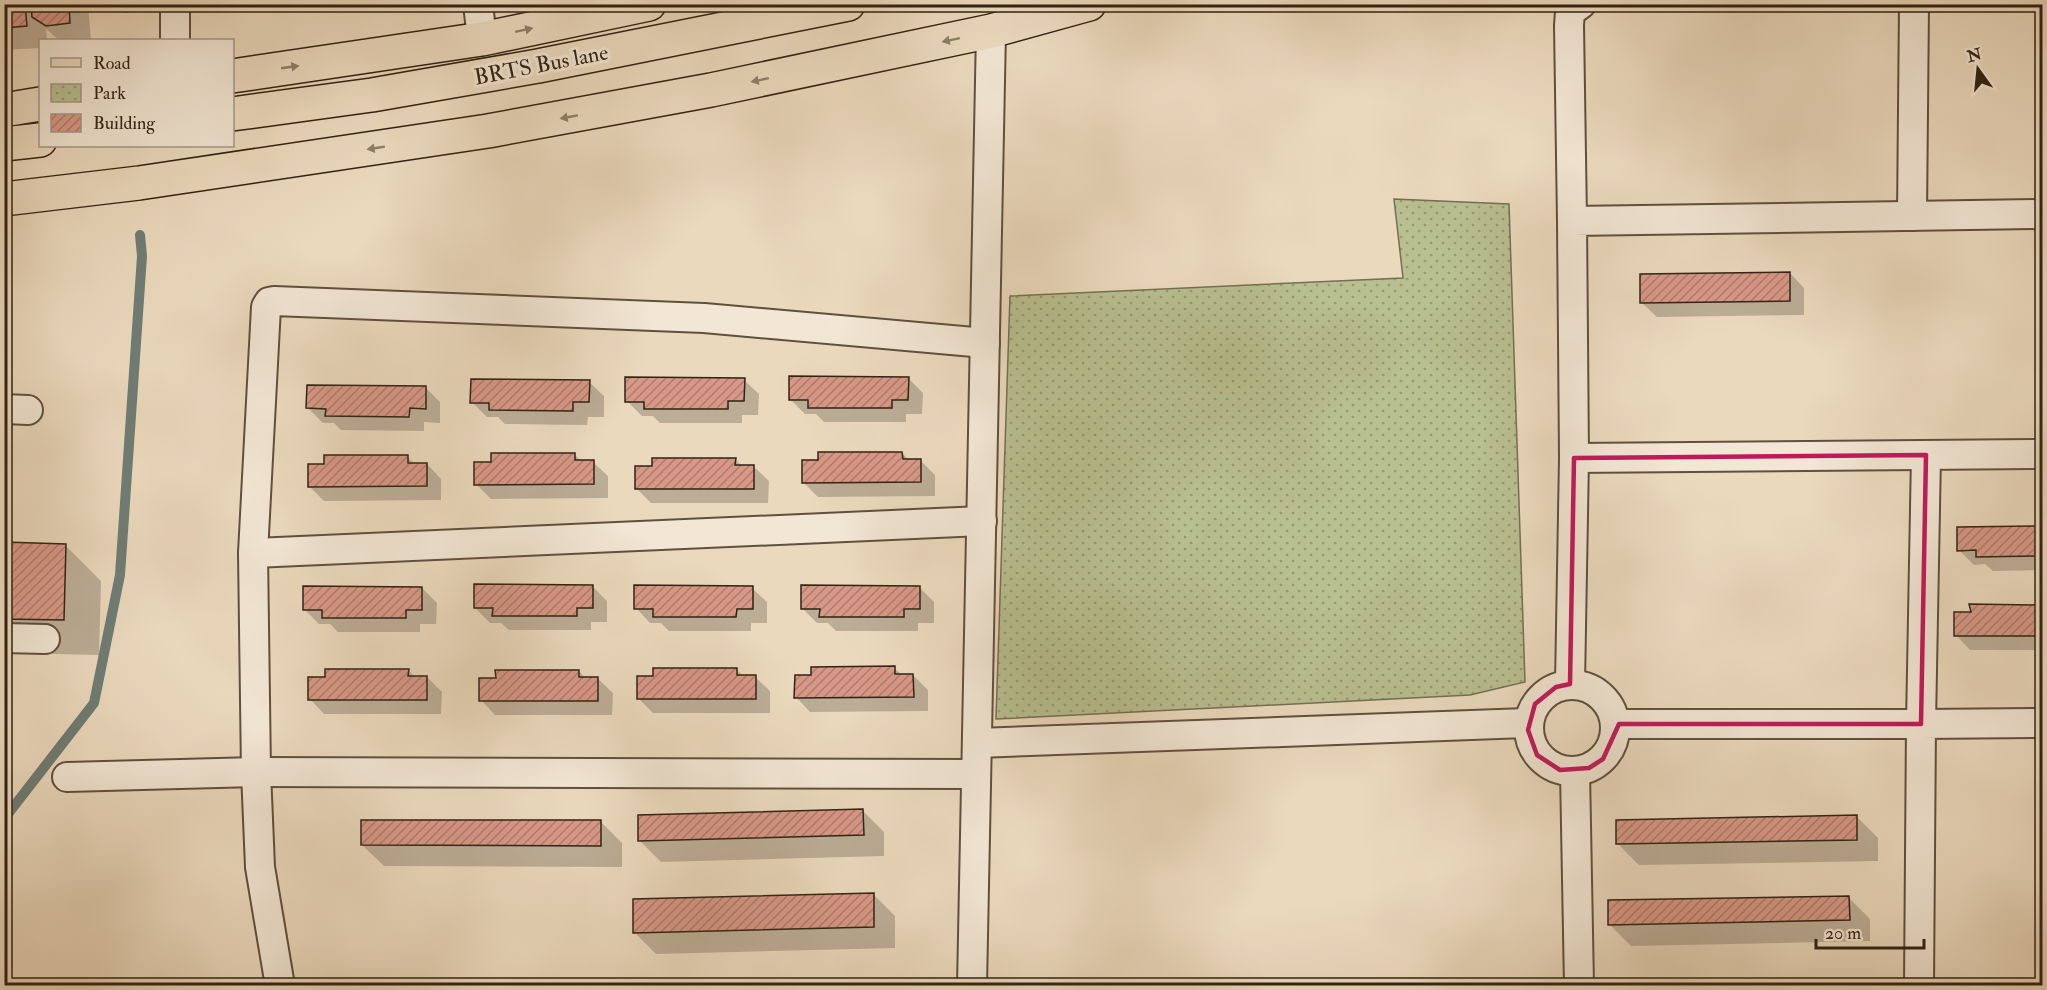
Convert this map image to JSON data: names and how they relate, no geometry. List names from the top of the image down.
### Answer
{
  "streets": {
    "main road": ["BRTS Bus lane"]
  },
  "legend": ["Road", "Park", "Building"],
  "scale_bar": "20 m",
  "north": "top"
}
